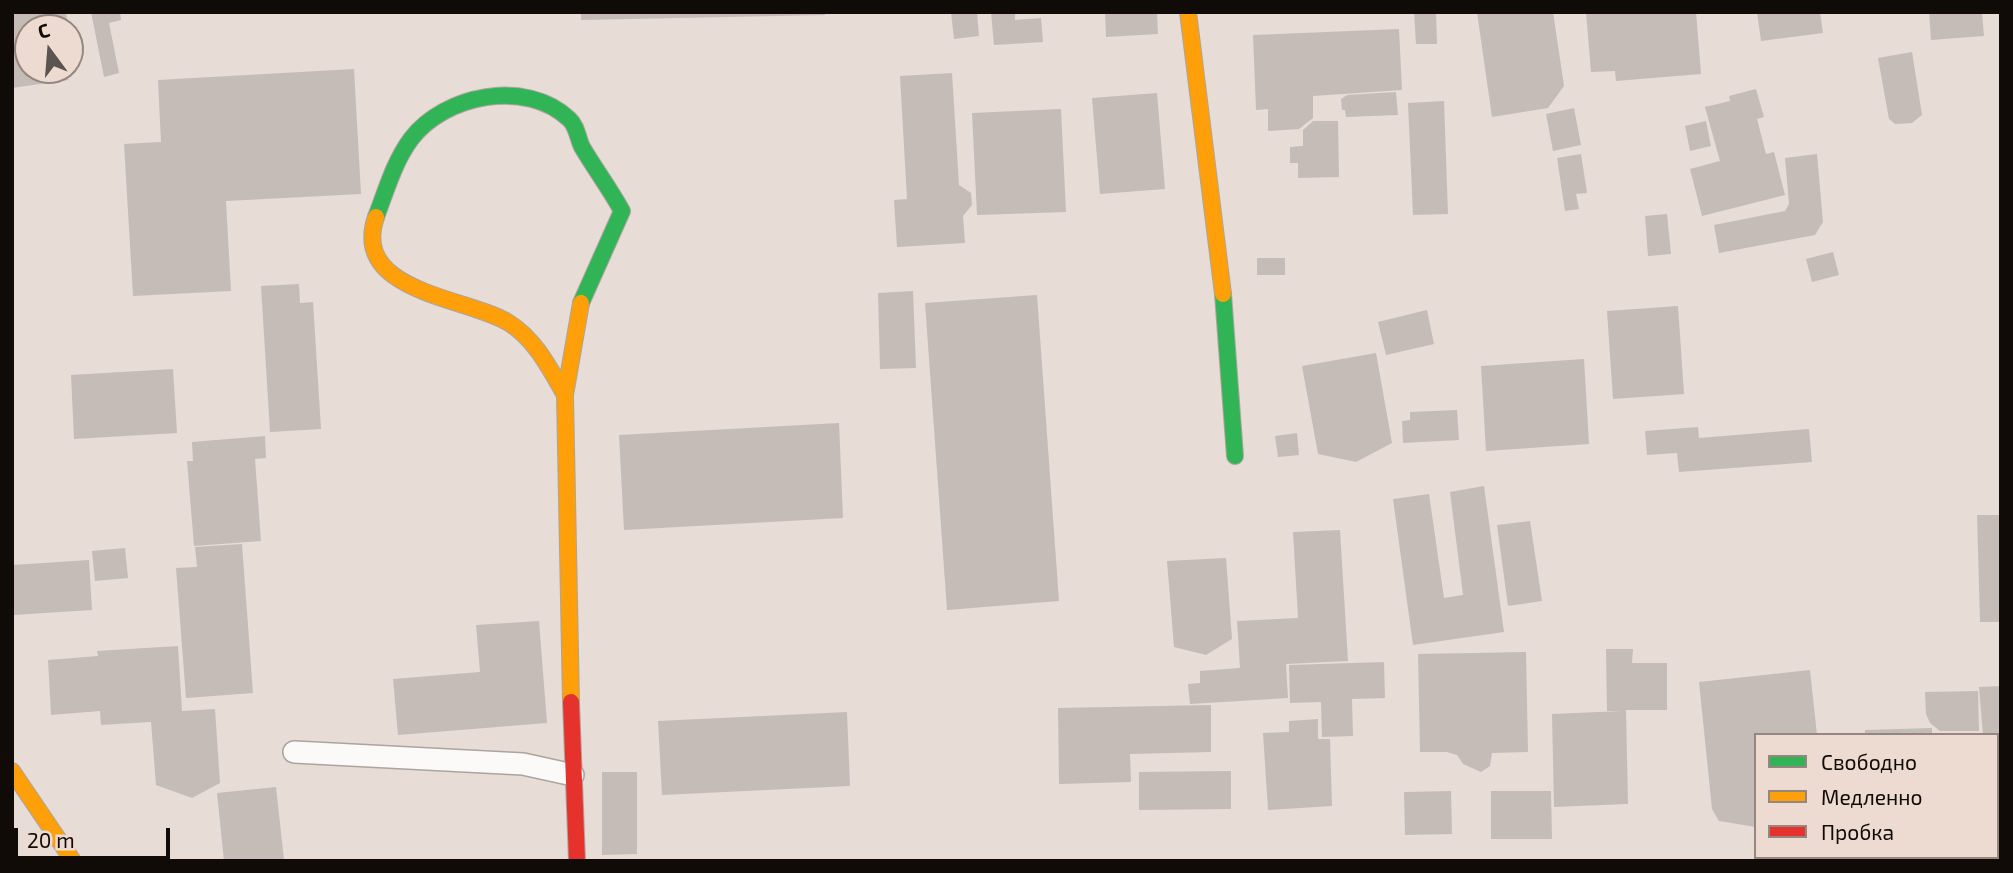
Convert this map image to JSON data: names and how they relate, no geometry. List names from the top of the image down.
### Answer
{
  "legend": ["Свободно", "Медленно", "Пробка"],
  "scale_bar": "20 m",
  "north": "top"
}
